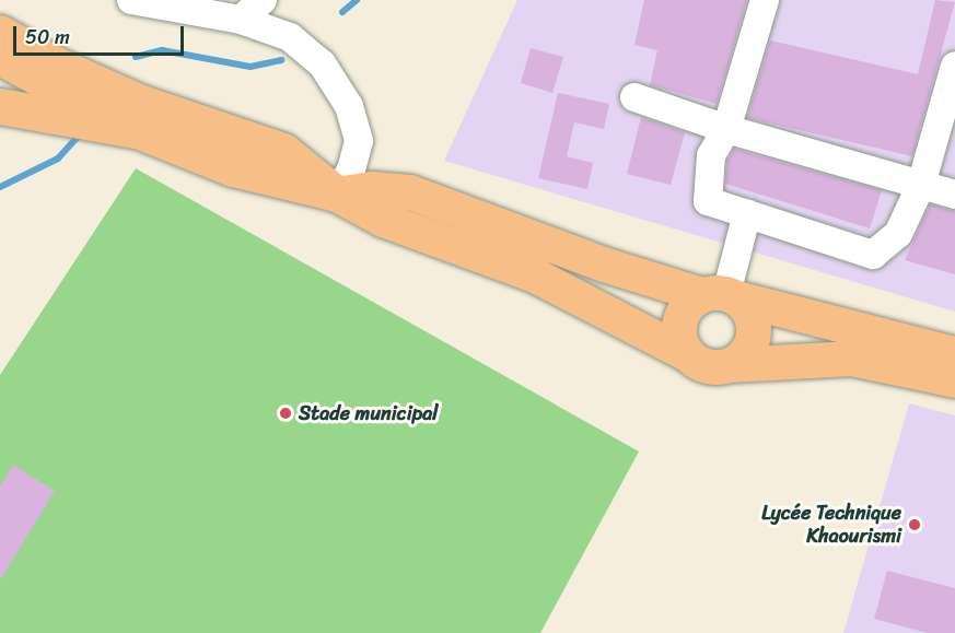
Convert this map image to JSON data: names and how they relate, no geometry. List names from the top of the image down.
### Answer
{
  "places": ["Stade municipal", "Lycée Technique Khaourismi"],
  "scale_bar": "50 m"
}
